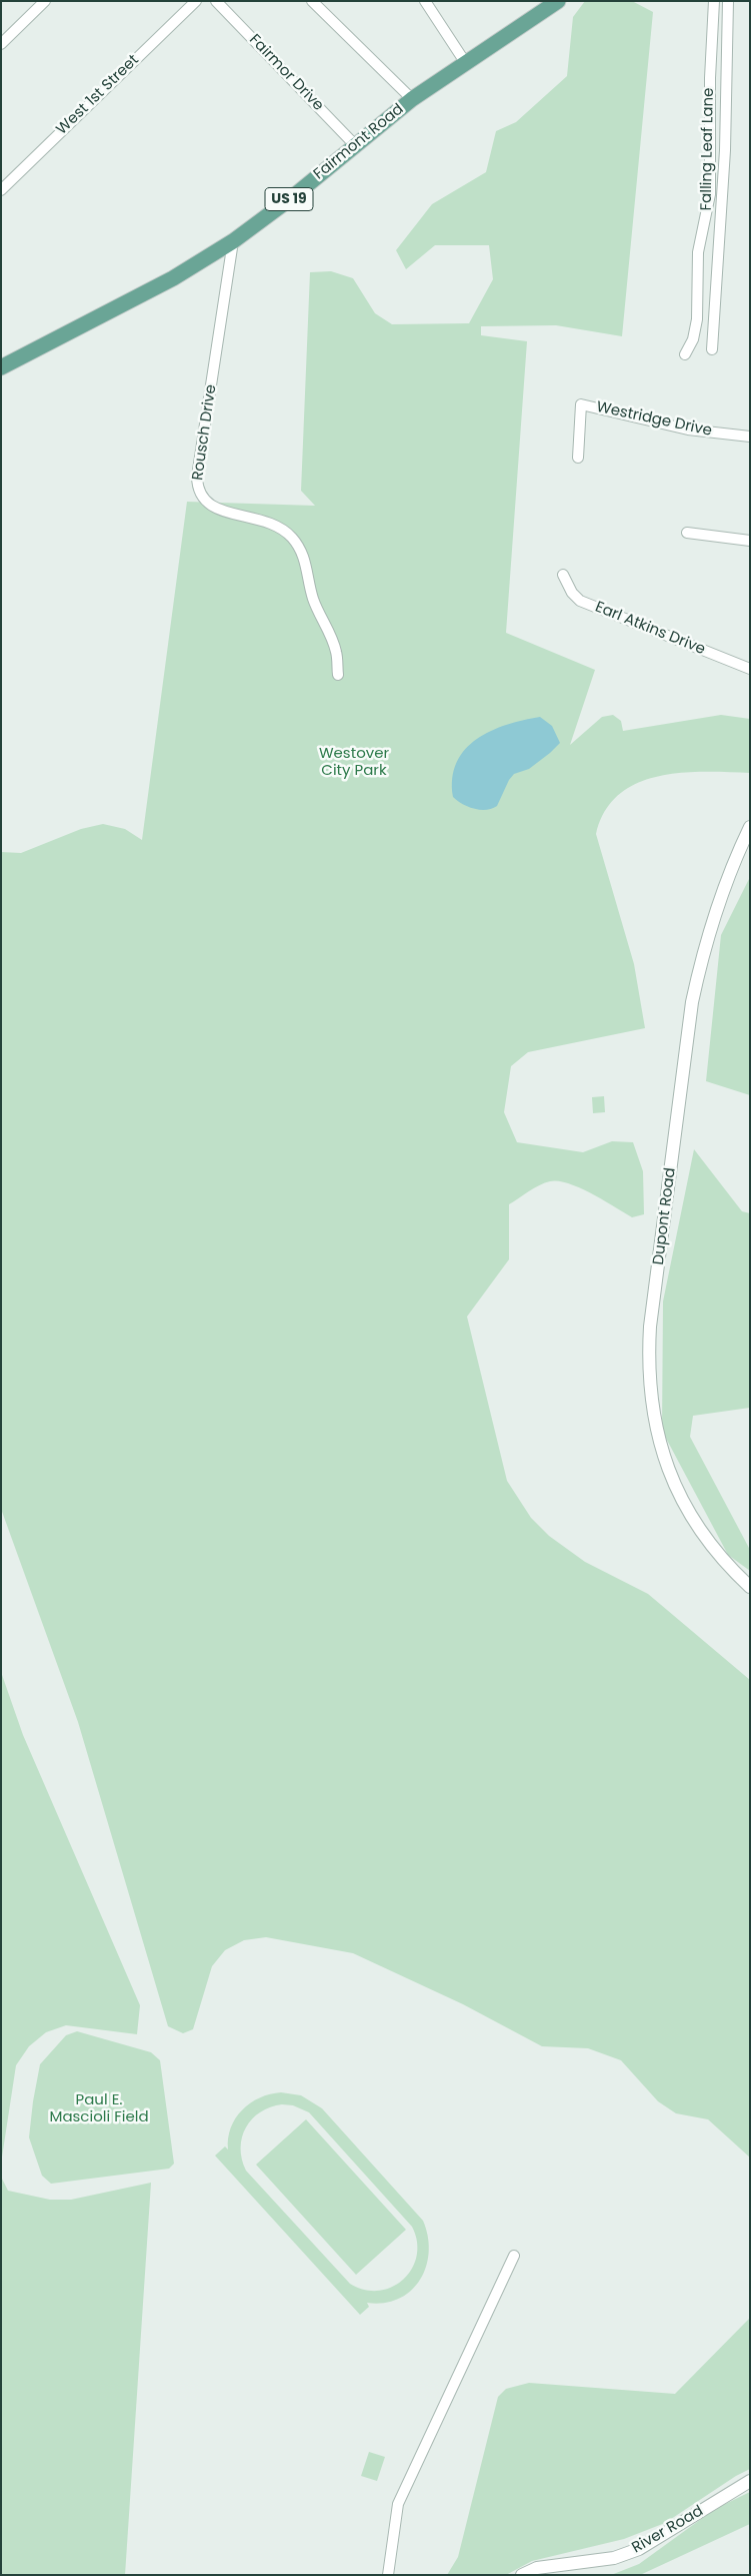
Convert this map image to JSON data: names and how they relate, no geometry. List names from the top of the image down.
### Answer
{
  "streets": {
    "main road": ["Fairmont Road", "US 19"],
    "street": [
      "Fairmor Drive",
      "West 1st Street",
      "Falling Leaf Lane",
      "Westridge Drive",
      "Rousch Drive",
      "Earl Atkins Drive",
      "Dupont Road",
      "River Road"
    ]
  },
  "crossings": [
    ["Fairmor Drive", "Fairmont Road"],
    ["Fairmont Road", "Rousch Drive"]
  ],
  "parks": ["Westover City Park", "Paul E. Mascioli Field"]
}
